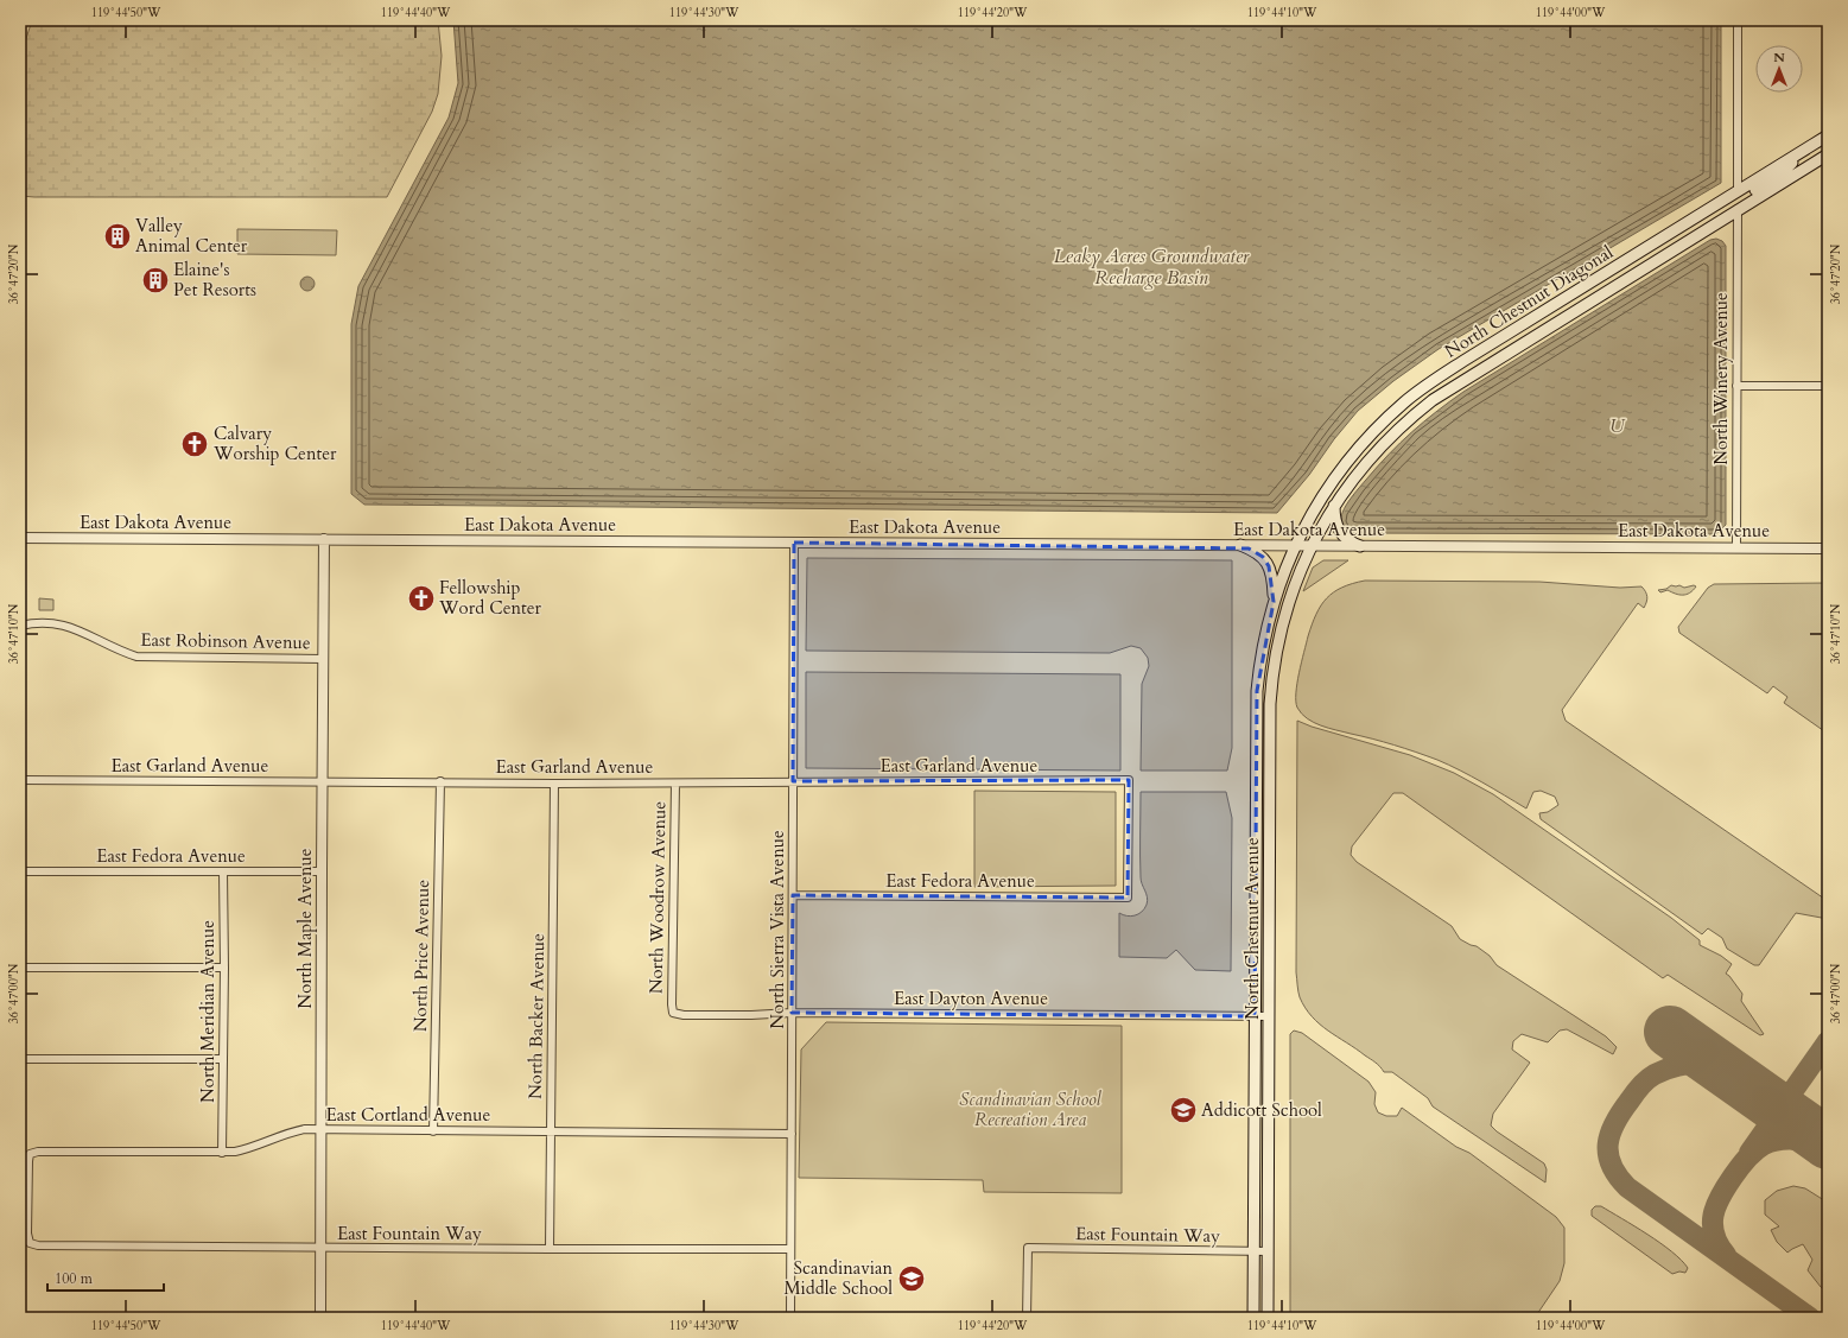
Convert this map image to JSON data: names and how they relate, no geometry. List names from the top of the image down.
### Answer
{
  "streets": {
    "main road": ["North Chestnut Diagonal", "North Chestnut Avenue"],
    "street": [
      "North Winery Avenue",
      "East Dakota Avenue",
      "East Robinson Avenue",
      "East Garland Avenue",
      "East Fedora Avenue",
      "North Woodrow Avenue",
      "North Maple Avenue",
      "North Sierra Vista Avenue",
      "North Price Avenue",
      "East Dayton Avenue",
      "North Meridian Avenue",
      "North Backer Avenue",
      "East Cortland Avenue",
      "East Fountain Way"
    ]
  },
  "crossings": [
    ["North Chestnut Diagonal", "North Winery Avenue"],
    ["North Chestnut Diagonal", "East Dakota Avenue"],
    ["North Chestnut Diagonal", "North Chestnut Avenue"],
    ["North Winery Avenue", "East Dakota Avenue"],
    ["East Dakota Avenue", "North Maple Avenue"],
    ["East Dakota Avenue", "North Chestnut Avenue"],
    ["East Dakota Avenue", "North Sierra Vista Avenue"],
    ["East Robinson Avenue", "North Maple Avenue"],
    ["East Garland Avenue", "East Fedora Avenue"],
    ["East Garland Avenue", "North Woodrow Avenue"],
    ["East Garland Avenue", "North Maple Avenue"],
    ["East Garland Avenue", "North Sierra Vista Avenue"],
    ["East Garland Avenue", "North Price Avenue"],
    ["East Garland Avenue", "North Backer Avenue"],
    ["East Fedora Avenue", "North Maple Avenue"],
    ["East Fedora Avenue", "North Sierra Vista Avenue"],
    ["East Fedora Avenue", "North Meridian Avenue"],
    ["North Woodrow Avenue", "East Dayton Avenue"],
    ["North Maple Avenue", "East Cortland Avenue"],
    ["North Maple Avenue", "East Fountain Way"],
    ["North Chestnut Avenue", "East Dayton Avenue"],
    ["North Chestnut Avenue", "East Fountain Way"],
    ["North Sierra Vista Avenue", "East Dayton Avenue"],
    ["North Sierra Vista Avenue", "East Cortland Avenue"],
    ["North Sierra Vista Avenue", "East Fountain Way"],
    ["North Price Avenue", "East Cortland Avenue"],
    ["North Meridian Avenue", "East Cortland Avenue"],
    ["North Backer Avenue", "East Cortland Avenue"],
    ["North Backer Avenue", "East Fountain Way"],
    ["East Cortland Avenue", "East Fountain Way"]
  ],
  "water": ["Leaky Acres Groundwater Recharge Basin", "U"],
  "parks": ["Scandinavian School Recreation Area"],
  "places": {
    "building": ["Valley Animal Center", "Elaine's Pet Resorts"],
    "church": ["Calvary Worship Center", "Fellowship Word Center"],
    "school or university": ["Addicott School", "Scandinavian Middle School"]
  },
  "scale_bar": "100 m",
  "north": "top",
  "coordinates": [
    "119°44'50\"W",
    "119°44'40\"W",
    "119°44'30\"W",
    "119°44'20\"W",
    "119°44'10\"W",
    "119°44'00\"W",
    "36°47'20\"N",
    "36°47'10\"N",
    "36°47'00\"N"
  ]
}
